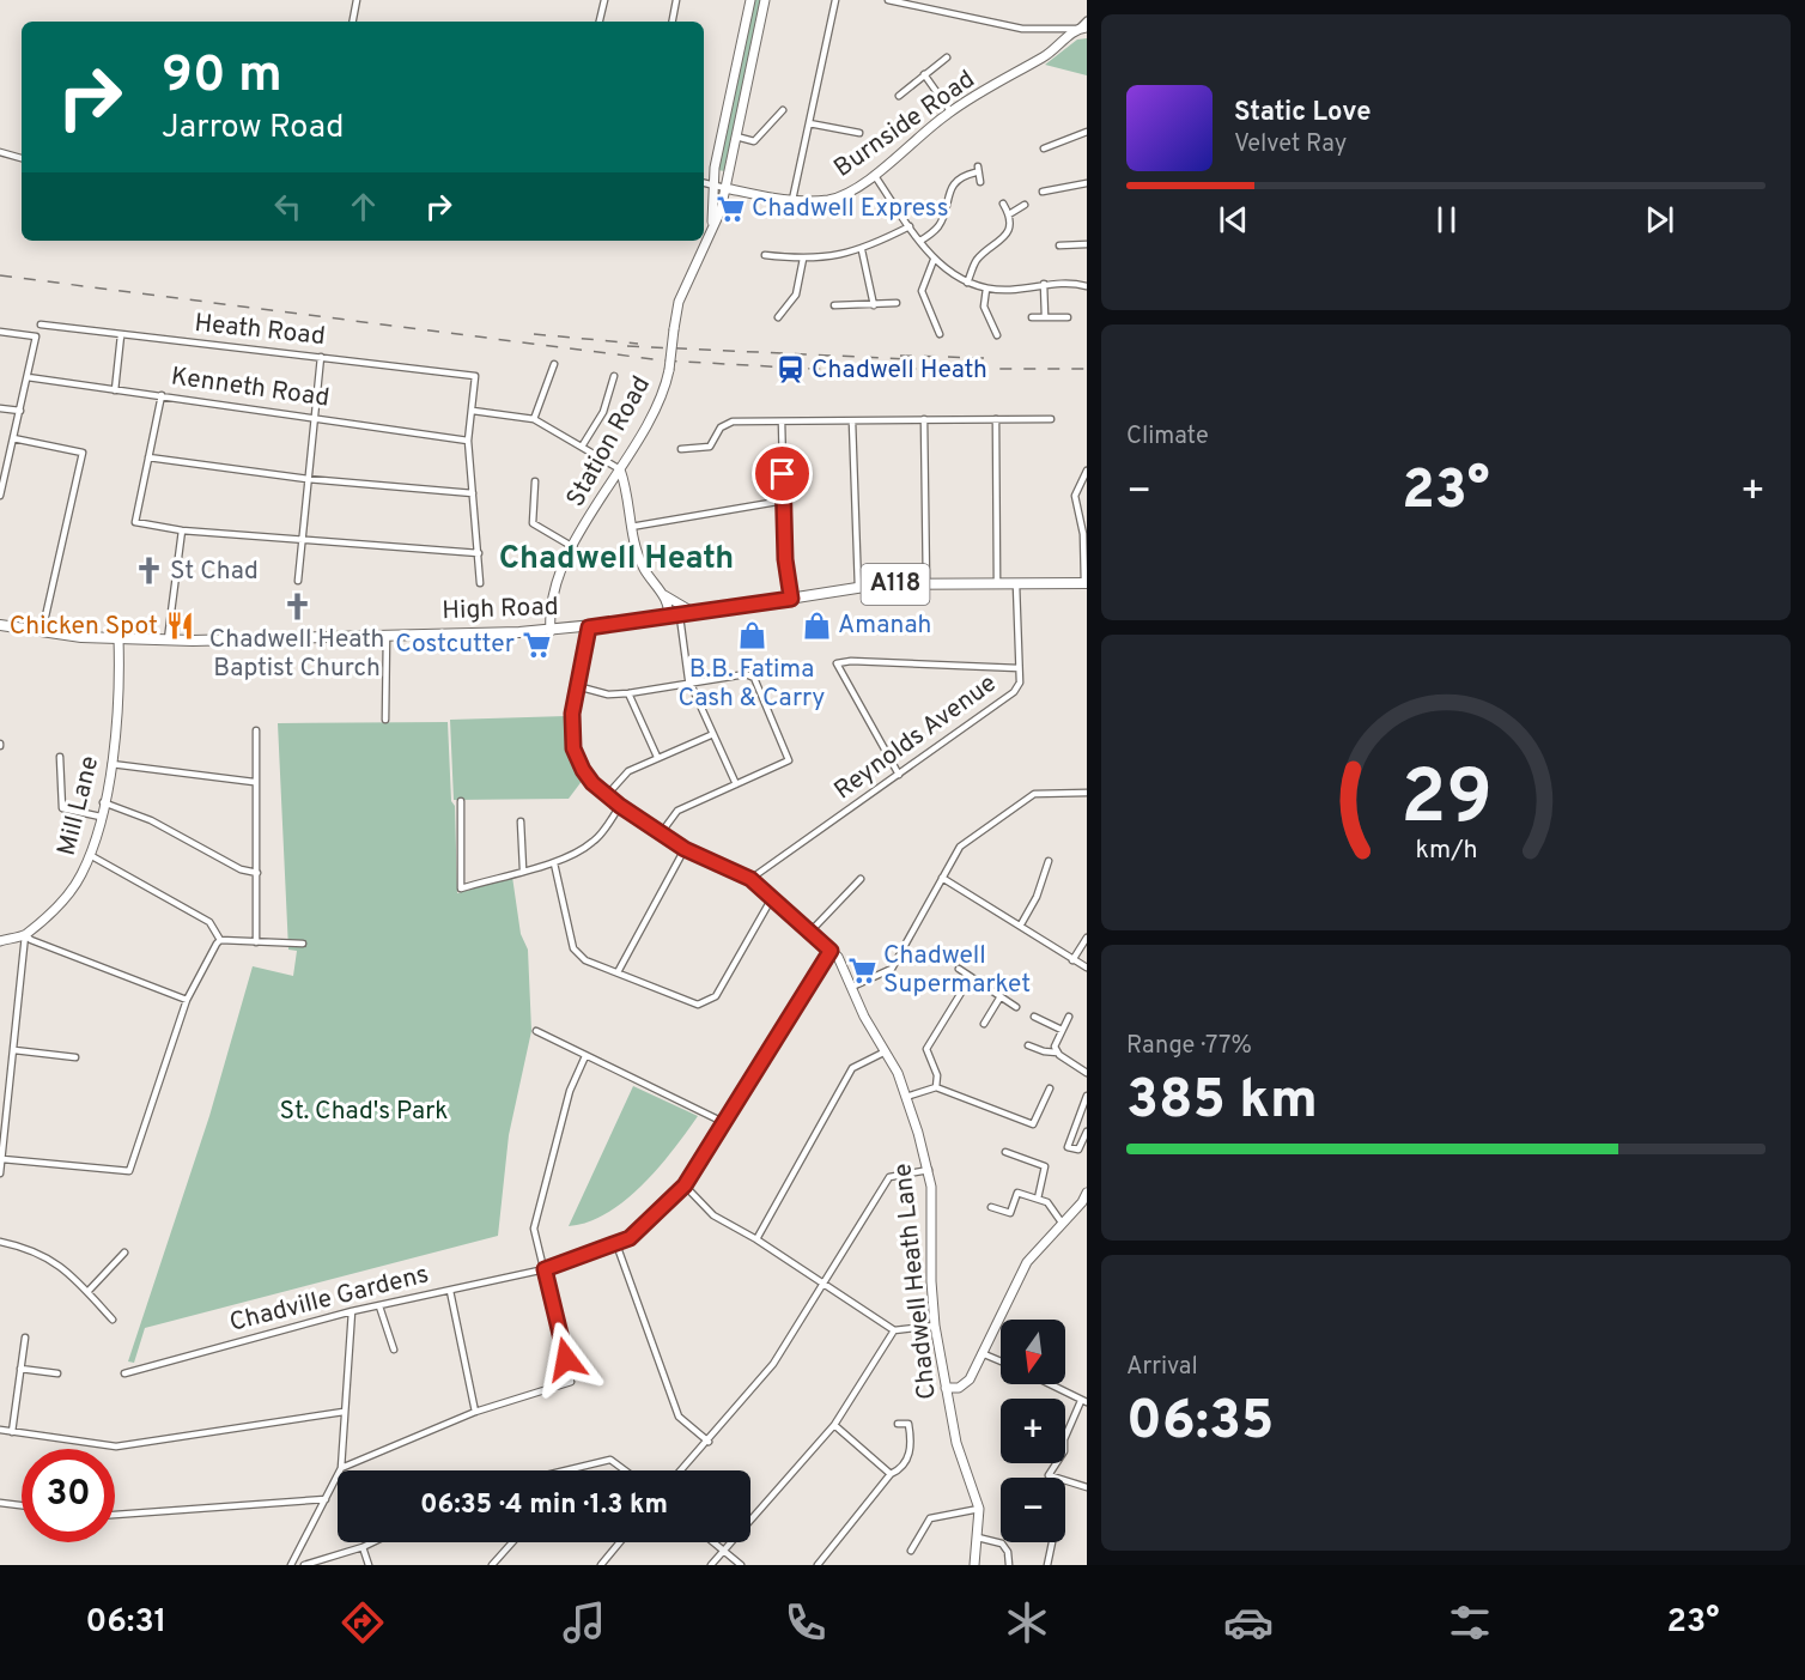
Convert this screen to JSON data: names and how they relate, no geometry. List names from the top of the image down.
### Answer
{
  "streets": {
    "main road": ["A118", "High Road"],
    "street": [
      "Burnside Road",
      "Heath Road",
      "Kenneth Road",
      "Station Road",
      "Reynolds Avenue",
      "Mill Lane",
      "Chadwell Heath Lane",
      "Chadville Gardens"
    ]
  },
  "crossings": [
    ["Burnside Road", "Station Road"],
    ["Station Road", "High Road"],
    ["High Road", "Reynolds Avenue"],
    ["High Road", "Mill Lane"],
    ["High Road", "Chadwell Heath Lane"],
    ["Reynolds Avenue", "Chadwell Heath Lane"],
    ["Chadwell Heath Lane", "Chadville Gardens"]
  ],
  "districts": ["Chadwell Heath"],
  "parks": ["St. Chad's Park"],
  "places": {
    "supermarket": ["Chadwell Express", "Costcutter", "Chadwell Supermarket"],
    "station": ["Chadwell Heath"],
    "church": ["St Chad", "Chadwell Heath Baptist Church"],
    "shop": ["Amanah", "B.B. Fatima Cash & Carry"],
    "restaurant": ["Chicken Spot"]
  },
  "north": "bottom",
  "page": {
    "turn": ["90 m", "Jarrow Road"],
    "song": ["Static Love", "Velvet Ray"],
    "tile": [
      "Climate",
      ["Range · 77%", "385 km"],
      ["Arrival", "06:35"]
    ],
    "heat": ["−", "23°", "+"],
    "map_buttons": ["+", "−"],
    "limit": "30",
    "trip": "06:35 · 4 min · 1.3 km",
    "tabs": ["06:31", "23°"],
    "gauge": ["29", "km/h"]
  }
}
